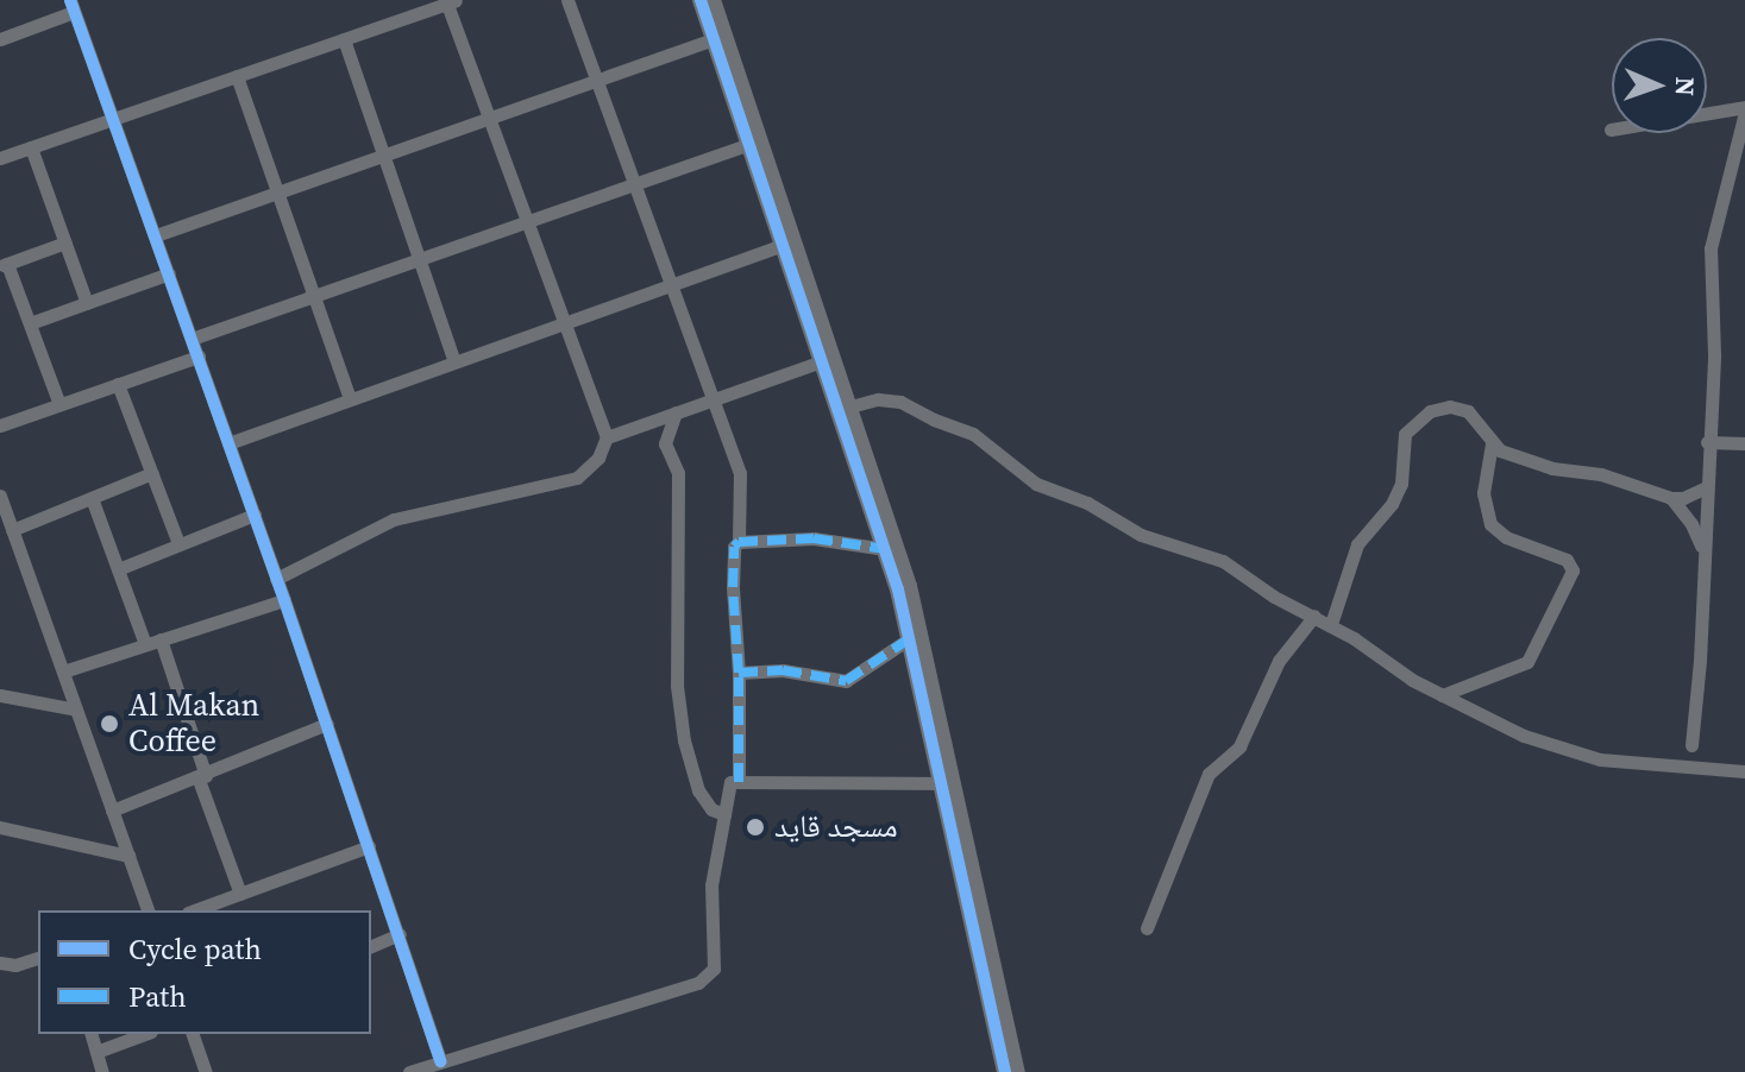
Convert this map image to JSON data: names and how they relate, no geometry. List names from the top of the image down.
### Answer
{
  "places": ["Al Makan Coffee", "مسجد قايد"],
  "legend": ["Cycle path", "Path"],
  "north": "right"
}
